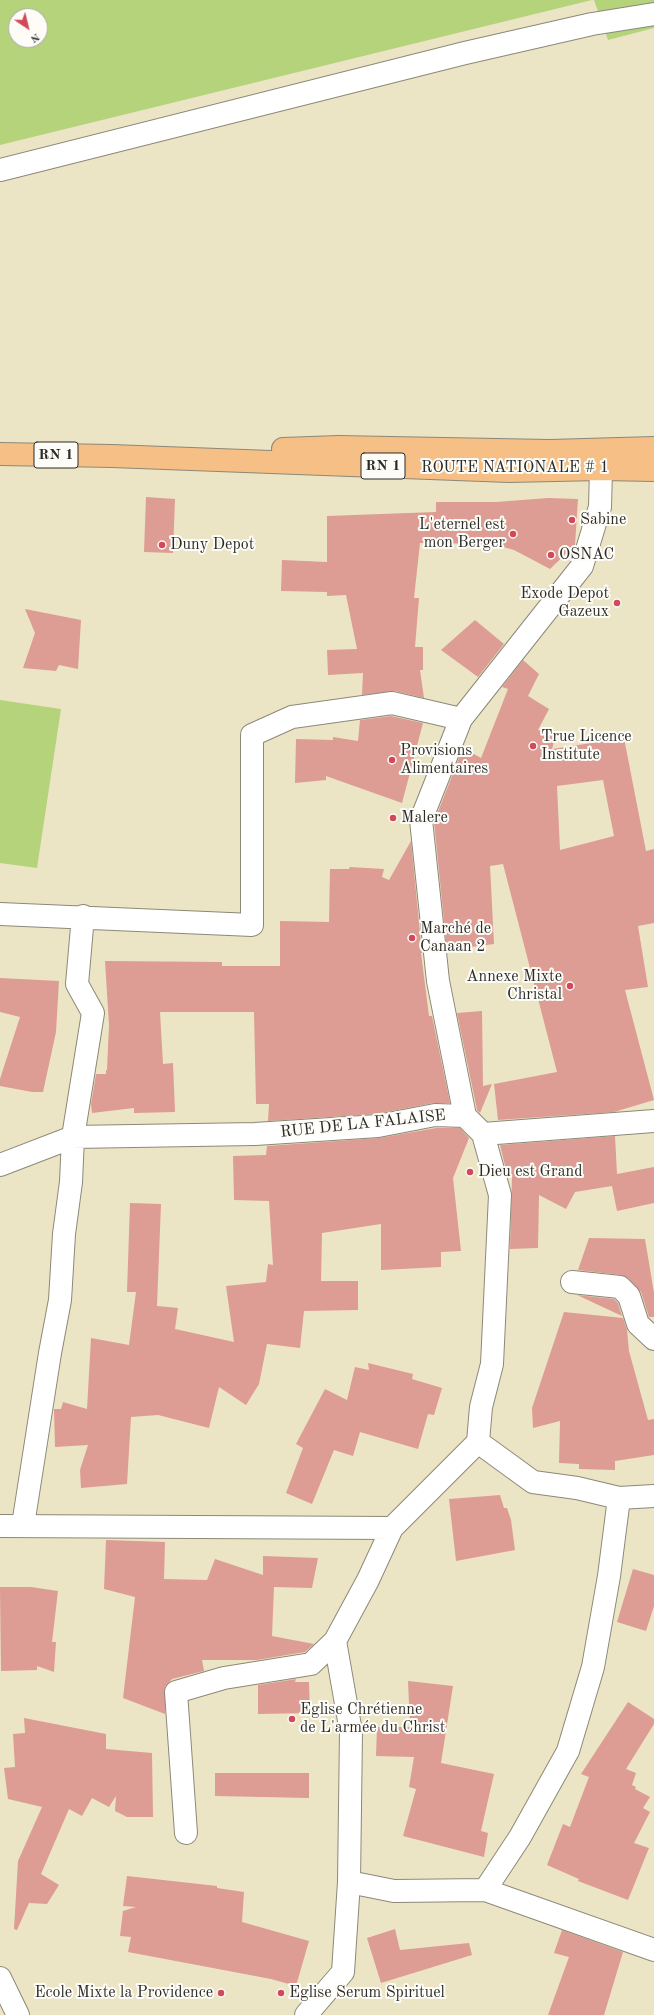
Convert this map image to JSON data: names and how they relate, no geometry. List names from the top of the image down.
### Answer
{
  "streets": {
    "main road": ["RN 1", "ROUTE NATIONALE # 1"],
    "street": ["RUE DE LA FALAISE"]
  },
  "places": [
    "Sabine",
    "L'eternel est mon Berger",
    "Duny Depot",
    "OSNAC",
    "Exode Depot Gazeux",
    "True Licence Institute",
    "Provisions Alimentaires",
    "Malere",
    "Marché de Canaan 2",
    "Annexe Mixte Christal",
    "Dieu est Grand",
    "Eglise Chrétienne de L'armée du Christ",
    "Ecole Mixte la Providence",
    "Eglise Serum Spirituel"
  ],
  "north": "bottom right"
}
